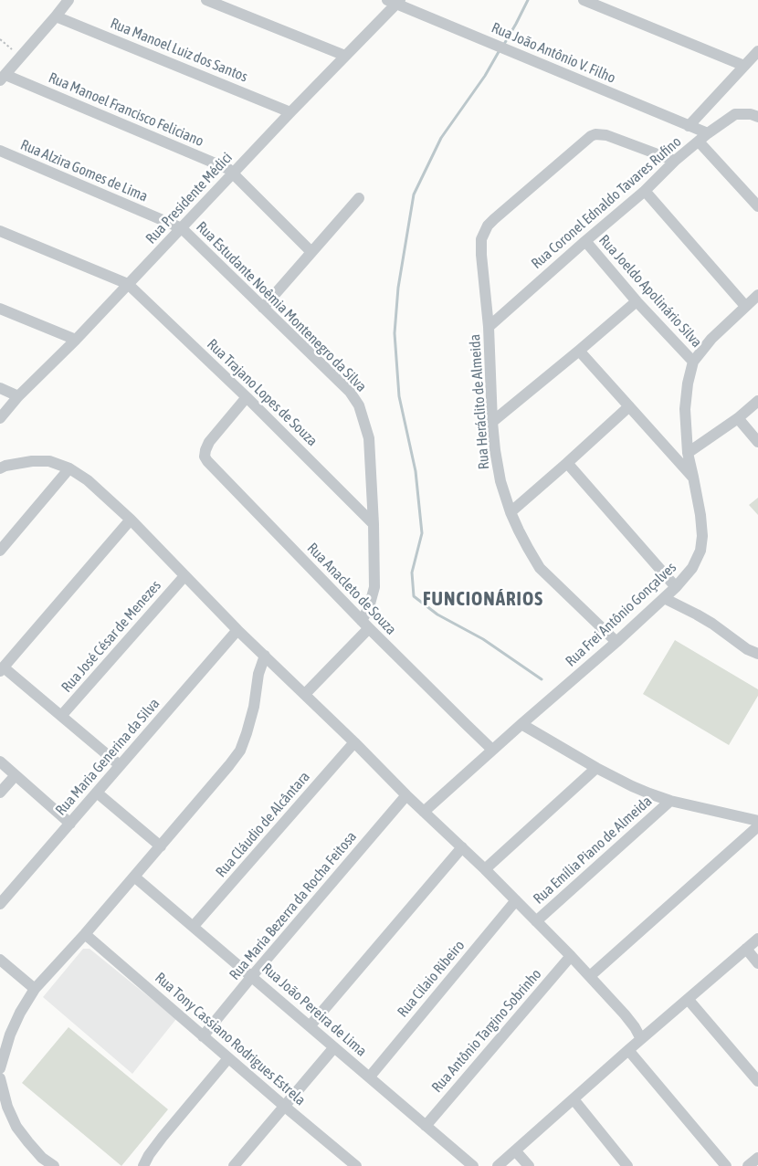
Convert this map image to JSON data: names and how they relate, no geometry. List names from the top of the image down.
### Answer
{
  "streets": {
    "street": [
      "Rua Manoel Luiz dos Santos",
      "Rua João Antônio V. Filho",
      "Rua Manoel Francisco Feliciano",
      "Rua Alzira Gomes de Lima",
      "Rua Presidente Médici",
      "Rua Coronel Ednaldo Tavares Rufino",
      "Rua Joeldo Apolinário Silva",
      "Rua Estudante Noêmia Montenegro da Silva",
      "Rua Trajano Lopes de Souza",
      "Rua Heráclito de Almeida",
      "Rua Anacleto de Souza",
      "Rua Frei Antônio Gonçalves",
      "Rua José César de Menezes",
      "Rua Maria Generina da Silva",
      "Rua Cláudio de Alcântara",
      "Rua Emília Piano de Almeida",
      "Rua Maria Bezerra da Rocha Feitosa",
      "Rua Cilaio Ribeiro",
      "Rua João Pereira de Lima",
      "Rua Antônio Targino Sobrinho",
      "Rua Tony Cassiano Rodrigues Estrela"
    ]
  },
  "crossings": [
    ["Rua Manoel Luiz dos Santos", "Rua Presidente Médici"],
    ["Rua João Antônio V. Filho", "Rua Presidente Médici"],
    ["Rua João Antônio V. Filho", "Rua Coronel Ednaldo Tavares Rufino"],
    ["Rua Manoel Francisco Feliciano", "Rua Presidente Médici"],
    ["Rua Alzira Gomes de Lima", "Rua Presidente Médici"],
    ["Rua Alzira Gomes de Lima", "Rua Estudante Noêmia Montenegro da Silva"],
    ["Rua Presidente Médici", "Rua Estudante Noêmia Montenegro da Silva"],
    ["Rua Presidente Médici", "Rua Trajano Lopes de Souza"],
    ["Rua Coronel Ednaldo Tavares Rufino", "Rua Joeldo Apolinário Silva"],
    ["Rua Coronel Ednaldo Tavares Rufino", "Rua Heráclito de Almeida"],
    ["Rua Joeldo Apolinário Silva", "Rua Frei Antônio Gonçalves"],
    ["Rua Estudante Noêmia Montenegro da Silva", "Rua Trajano Lopes de Souza"],
    ["Rua Estudante Noêmia Montenegro da Silva", "Rua Anacleto de Souza"],
    ["Rua Trajano Lopes de Souza", "Rua Anacleto de Souza"],
    ["Rua Heráclito de Almeida", "Rua Frei Antônio Gonçalves"],
    ["Rua Anacleto de Souza", "Rua Frei Antônio Gonçalves"],
    ["Rua Cláudio de Alcântara", "Rua João Pereira de Lima"],
    ["Rua Maria Bezerra da Rocha Feitosa", "Rua João Pereira de Lima"],
    ["Rua Maria Bezerra da Rocha Feitosa", "Rua Tony Cassiano Rodrigues Estrela"],
    ["Rua Cilaio Ribeiro", "Rua João Pereira de Lima"],
    ["Rua João Pereira de Lima", "Rua Antônio Targino Sobrinho"]
  ],
  "districts": ["FUNCIONÁRIOS"]
}
